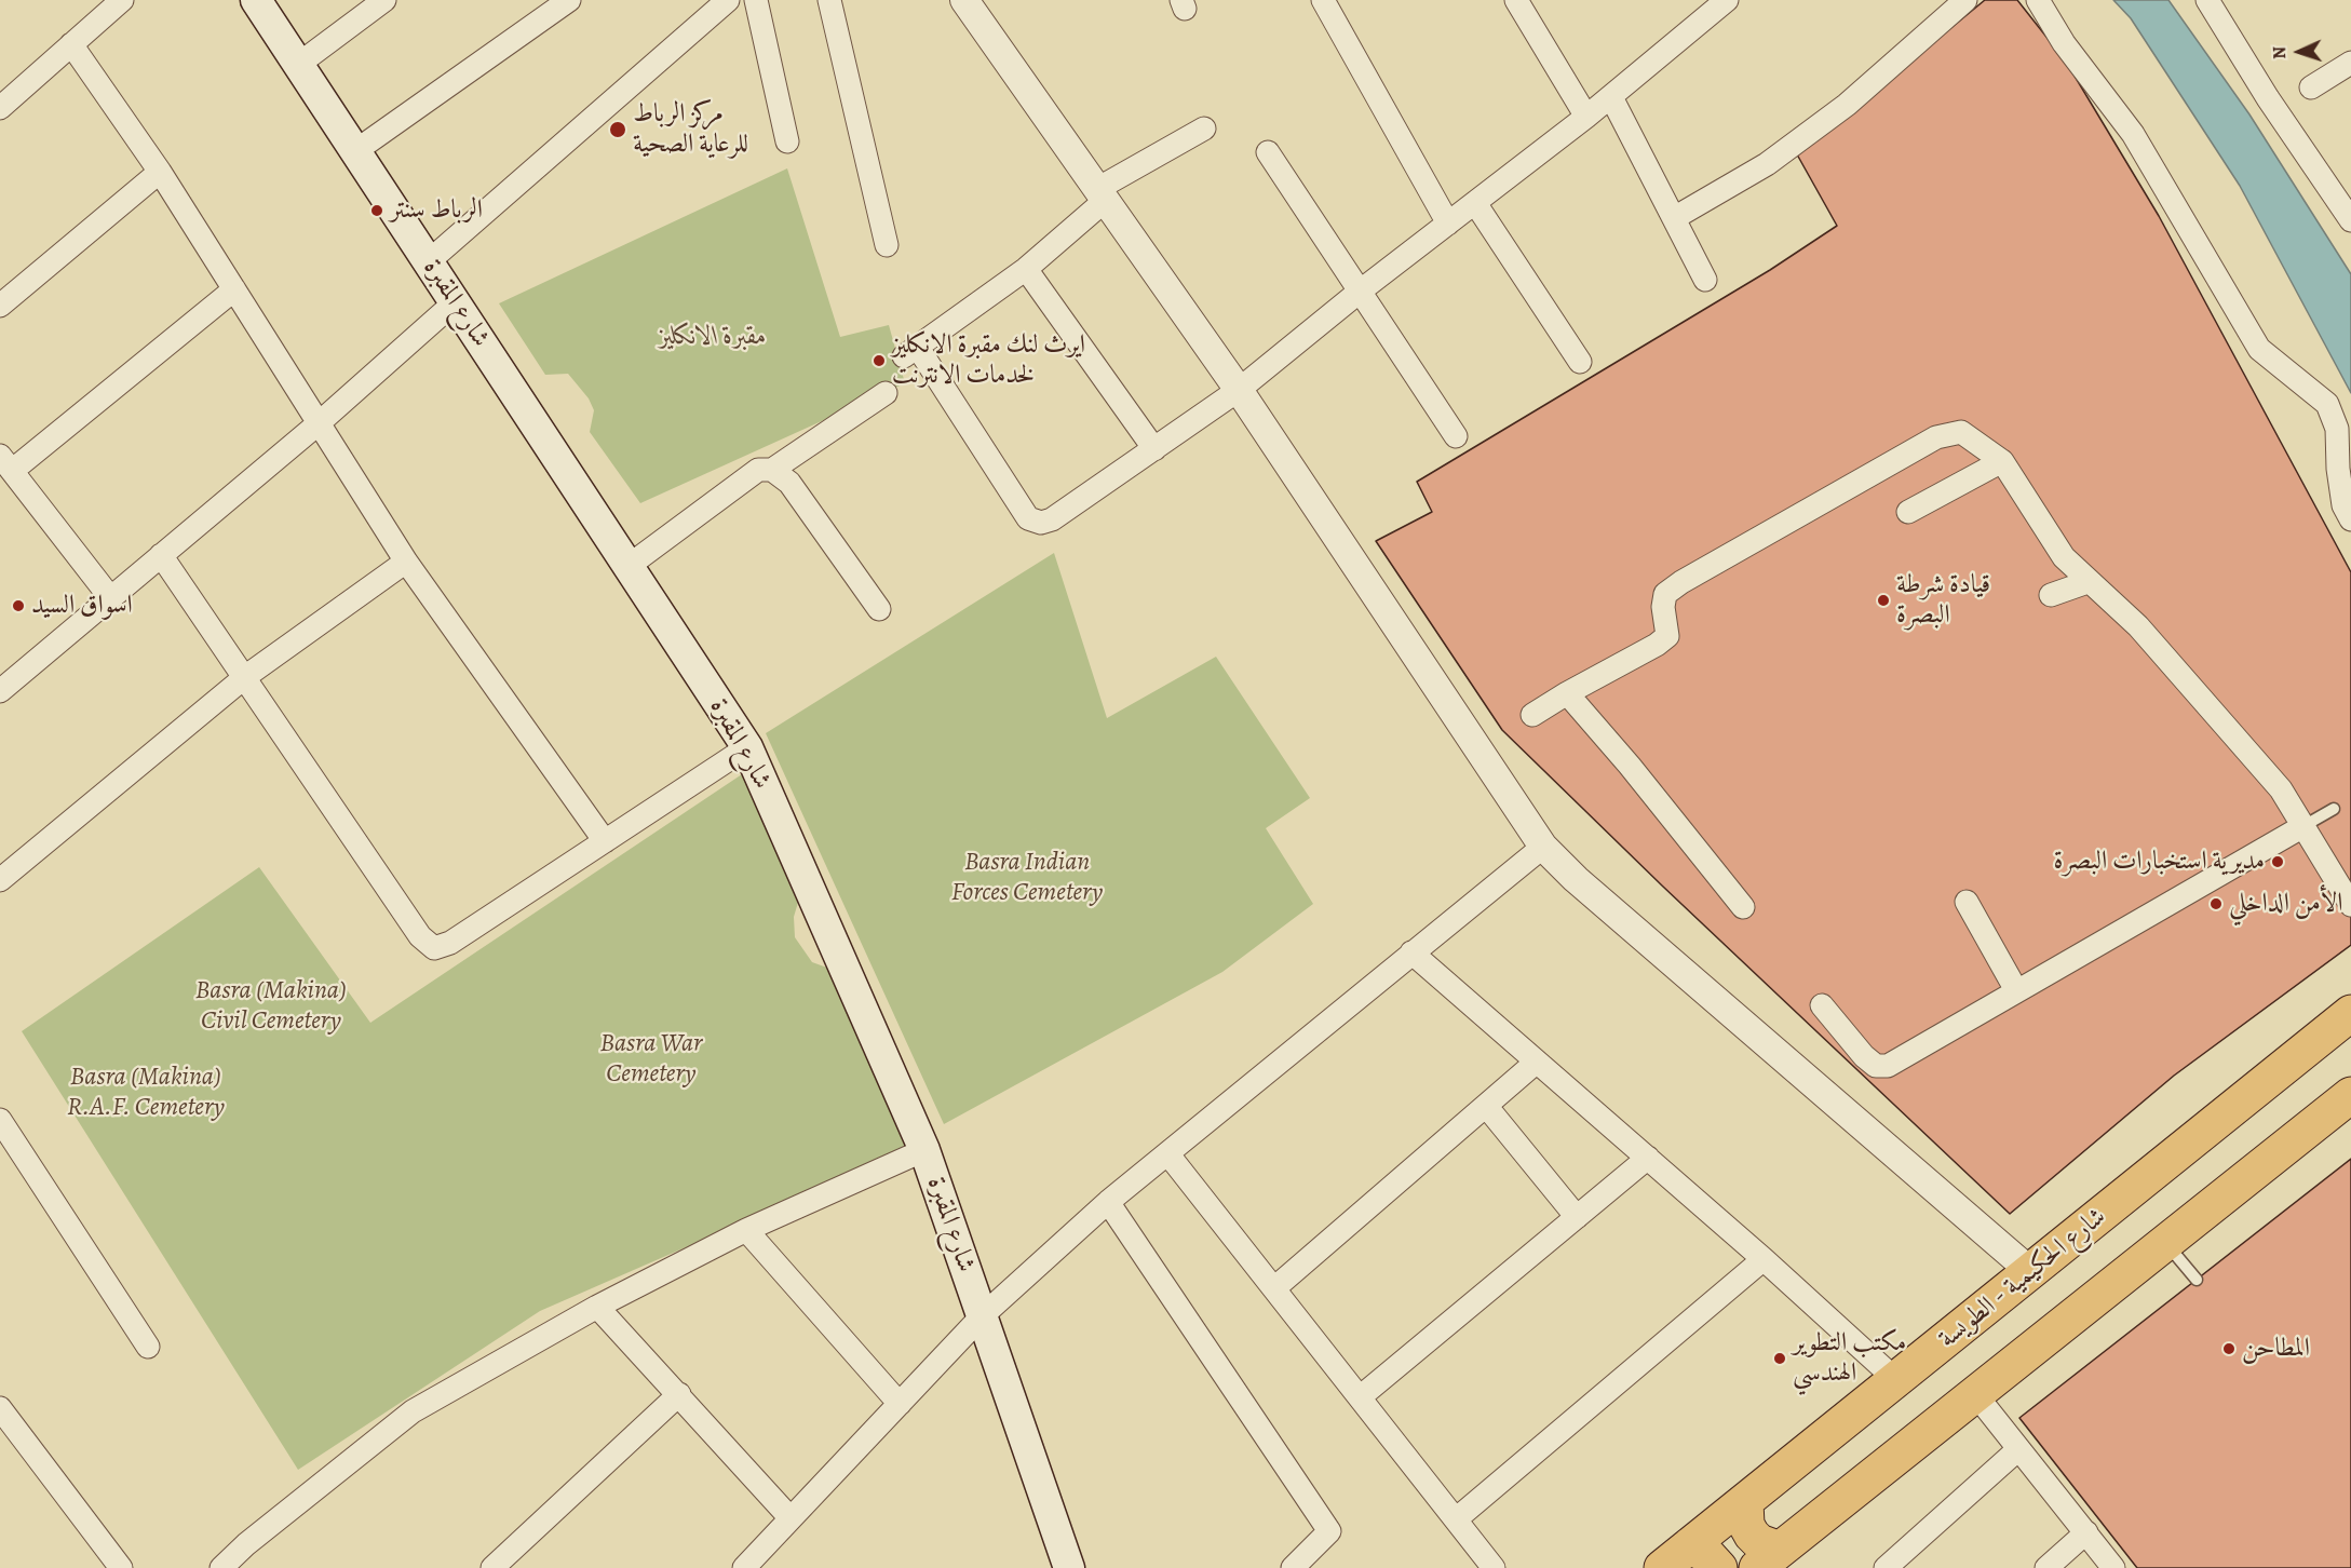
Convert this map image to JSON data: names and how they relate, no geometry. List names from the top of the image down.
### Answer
{
  "streets": {
    "main road": ["شارع المقبرة", "شارع الحكيمية - الطويسة"]
  },
  "parks": [
    "مقبرة الانكليز",
    "Basra Indian Forces Cemetery",
    "Basra (Makina) Civil Cemetery",
    "Basra War Cemetery",
    "Basra (Makina) R.A.F. Cemetery"
  ],
  "places": [
    "مركز الرباط للرعاية الصحية",
    "الرباط سنتر",
    "ايرث لنك مقبرة الانكليز لخدمات الانترنت",
    "قيادة شرطة البصرة",
    "اسواق السيد",
    "مديرية استخبارات البصرة",
    "الأمن الداخلي",
    "المطاحن",
    "مكتب التطوير الهندسي"
  ],
  "north": "left"
}
